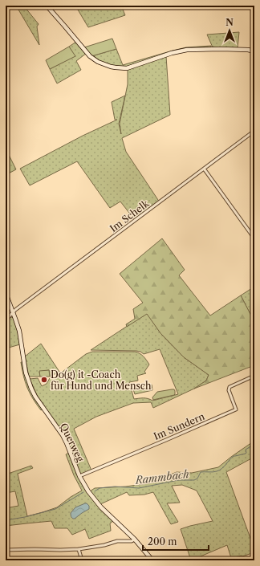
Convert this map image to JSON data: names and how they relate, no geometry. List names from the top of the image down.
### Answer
{
  "streets": {
    "street": ["Im Schelk", "Im Sundern", "Querweg"]
  },
  "crossings": [
    ["Im Schelk", "Querweg"],
    ["Im Sundern", "Querweg"]
  ],
  "water": ["Rammbach"],
  "places": ["Do(g) it -Coach für Hund und Mensch"],
  "scale_bar": "200 m",
  "north": "top"
}
